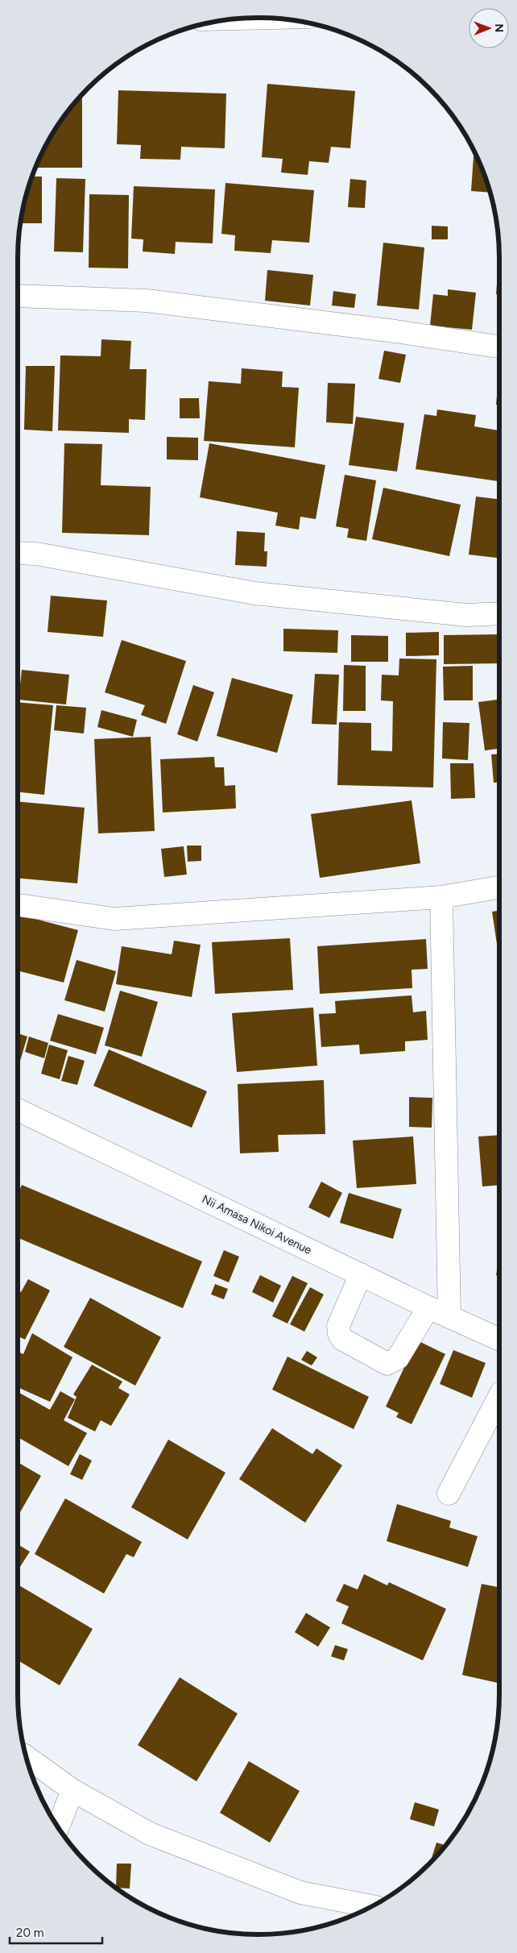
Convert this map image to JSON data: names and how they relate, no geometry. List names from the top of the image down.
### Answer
{
  "streets": {
    "street": ["Nii Amasa Nikoi Avenue"]
  },
  "scale_bar": "20 m",
  "north": "right"
}
